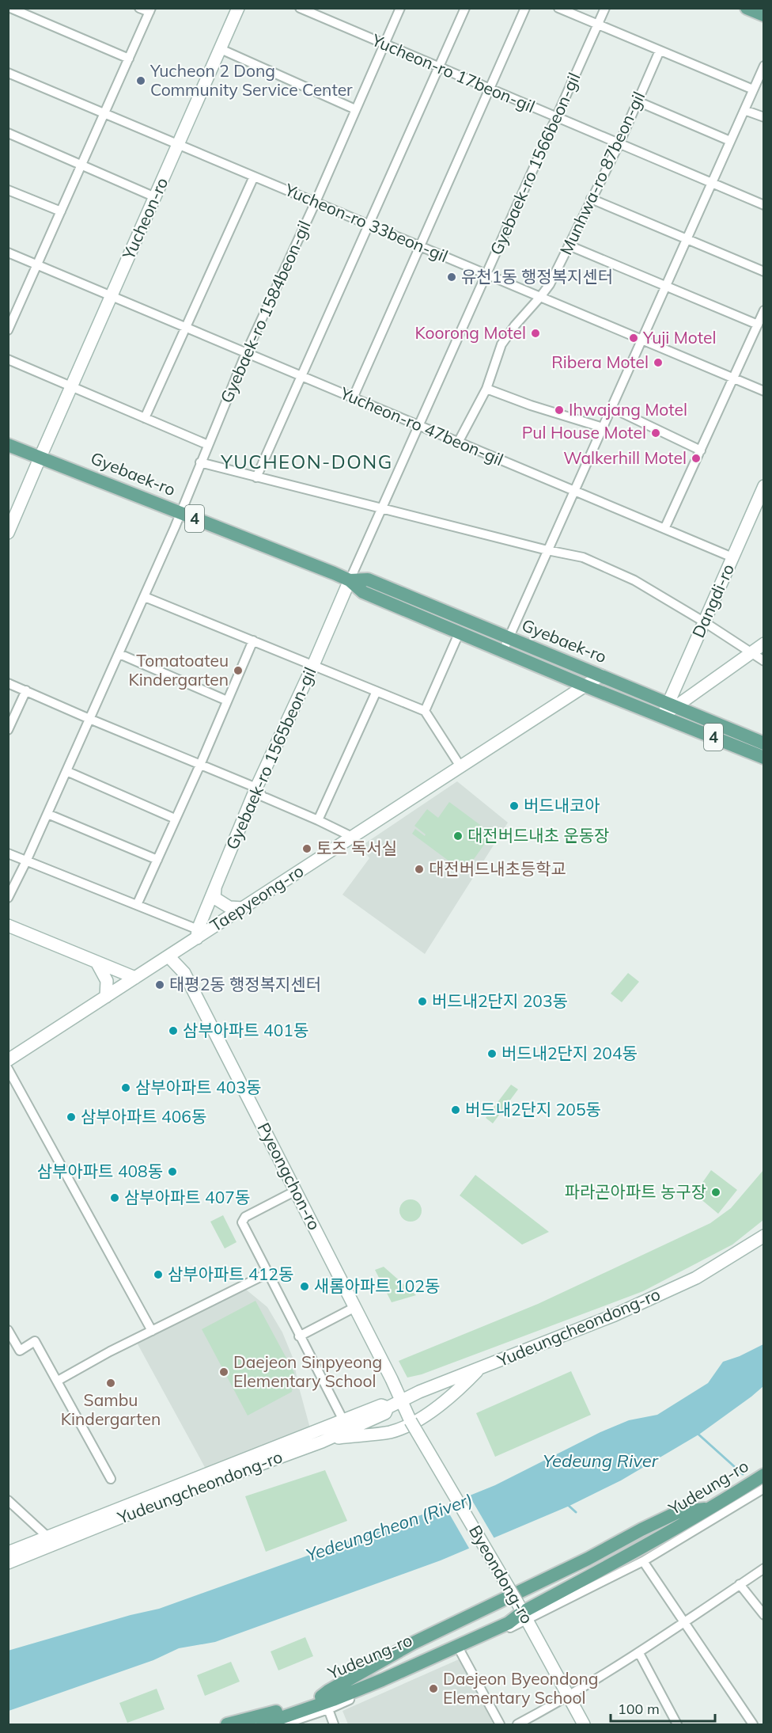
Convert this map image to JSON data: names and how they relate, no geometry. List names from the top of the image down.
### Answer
{
  "streets": {
    "main road": [
      "Yucheon-ro",
      "Gyebaek-ro",
      "4",
      "Dangdi-ro",
      "Gyebaek-ro 1565beon-gil",
      "Taepyeong-ro",
      "Pyeongchon-ro",
      "Yudeungcheondong-ro",
      "Yudeung-ro",
      "Byeondong-ro"
    ],
    "street": [
      "Yucheon-ro 17beon-gil",
      "Gyebaek-ro 1566beon-gil",
      "Munhwa-ro 87beon-gil",
      "Yucheon-ro 33beon-gil",
      "Gyebaek-ro 1584beon-gil",
      "Yucheon-ro 47beon-gil"
    ]
  },
  "crossings": [
    ["Yucheon-ro 17beon-gil", "Gyebaek-ro 1566beon-gil"],
    ["Yucheon-ro 17beon-gil", "Munhwa-ro 87beon-gil"],
    ["Yucheon-ro 17beon-gil", "Gyebaek-ro 1584beon-gil"],
    ["Gyebaek-ro 1566beon-gil", "Yucheon-ro 33beon-gil"],
    ["Gyebaek-ro 1566beon-gil", "Yucheon-ro 47beon-gil"],
    ["Gyebaek-ro 1566beon-gil", "Gyebaek-ro"],
    ["Gyebaek-ro 1566beon-gil", "Gyebaek-ro 1565beon-gil"],
    ["Munhwa-ro 87beon-gil", "Yucheon-ro 33beon-gil"],
    ["Munhwa-ro 87beon-gil", "Yucheon-ro 47beon-gil"],
    ["Yucheon-ro", "Yucheon-ro 33beon-gil"],
    ["Yucheon-ro", "Yucheon-ro 47beon-gil"],
    ["Yucheon-ro", "Gyebaek-ro"],
    ["Yucheon-ro 33beon-gil", "Gyebaek-ro 1584beon-gil"],
    ["Gyebaek-ro 1584beon-gil", "Yucheon-ro 47beon-gil"],
    ["Gyebaek-ro 1584beon-gil", "Gyebaek-ro"],
    ["Yucheon-ro 47beon-gil", "Dangdi-ro"],
    ["Gyebaek-ro", "Dangdi-ro"],
    ["Gyebaek-ro", "Gyebaek-ro 1565beon-gil"],
    ["Gyebaek-ro", "Taepyeong-ro"],
    ["Gyebaek-ro 1565beon-gil", "Taepyeong-ro"],
    ["Taepyeong-ro", "Pyeongchon-ro"],
    ["Pyeongchon-ro", "Yudeungcheondong-ro"],
    ["Pyeongchon-ro", "Byeondong-ro"],
    ["Yudeungcheondong-ro", "Byeondong-ro"],
    ["Yudeung-ro", "Byeondong-ro"]
  ],
  "districts": ["YUCHEON-DONG"],
  "water": ["Yedeung River", "Yedeungcheon (River)"],
  "places": [
    "Yucheon 2 Dong Community Service Center",
    "유천1동 행정복지센터",
    "Koorong Motel",
    "Yuji Motel",
    "Ribera Motel",
    "Ihwajang Motel",
    "Pul House Motel",
    "Walkerhill Motel",
    "Tomatoateu Kindergarten",
    "버드내코아",
    "대전버드내초 운동장",
    "토즈 독서실",
    "대전버드내초등학교",
    "태평2동 행정복지센터",
    "버드내2단지 203동",
    "삼부아파트 401동",
    "버드내2단지 204동",
    "삼부아파트 403동",
    "버드내2단지 205동",
    "삼부아파트 406동",
    "삼부아파트 408동",
    "파라곤아파트 농구장",
    "삼부아파트 407동",
    "삼부아파트 412동",
    "새롬아파트 102동",
    "Daejeon Sinpyeong Elementary School",
    "Sambu Kindergarten",
    "Daejeon Byeondong Elementary School"
  ],
  "scale_bar": "100 m"
}
